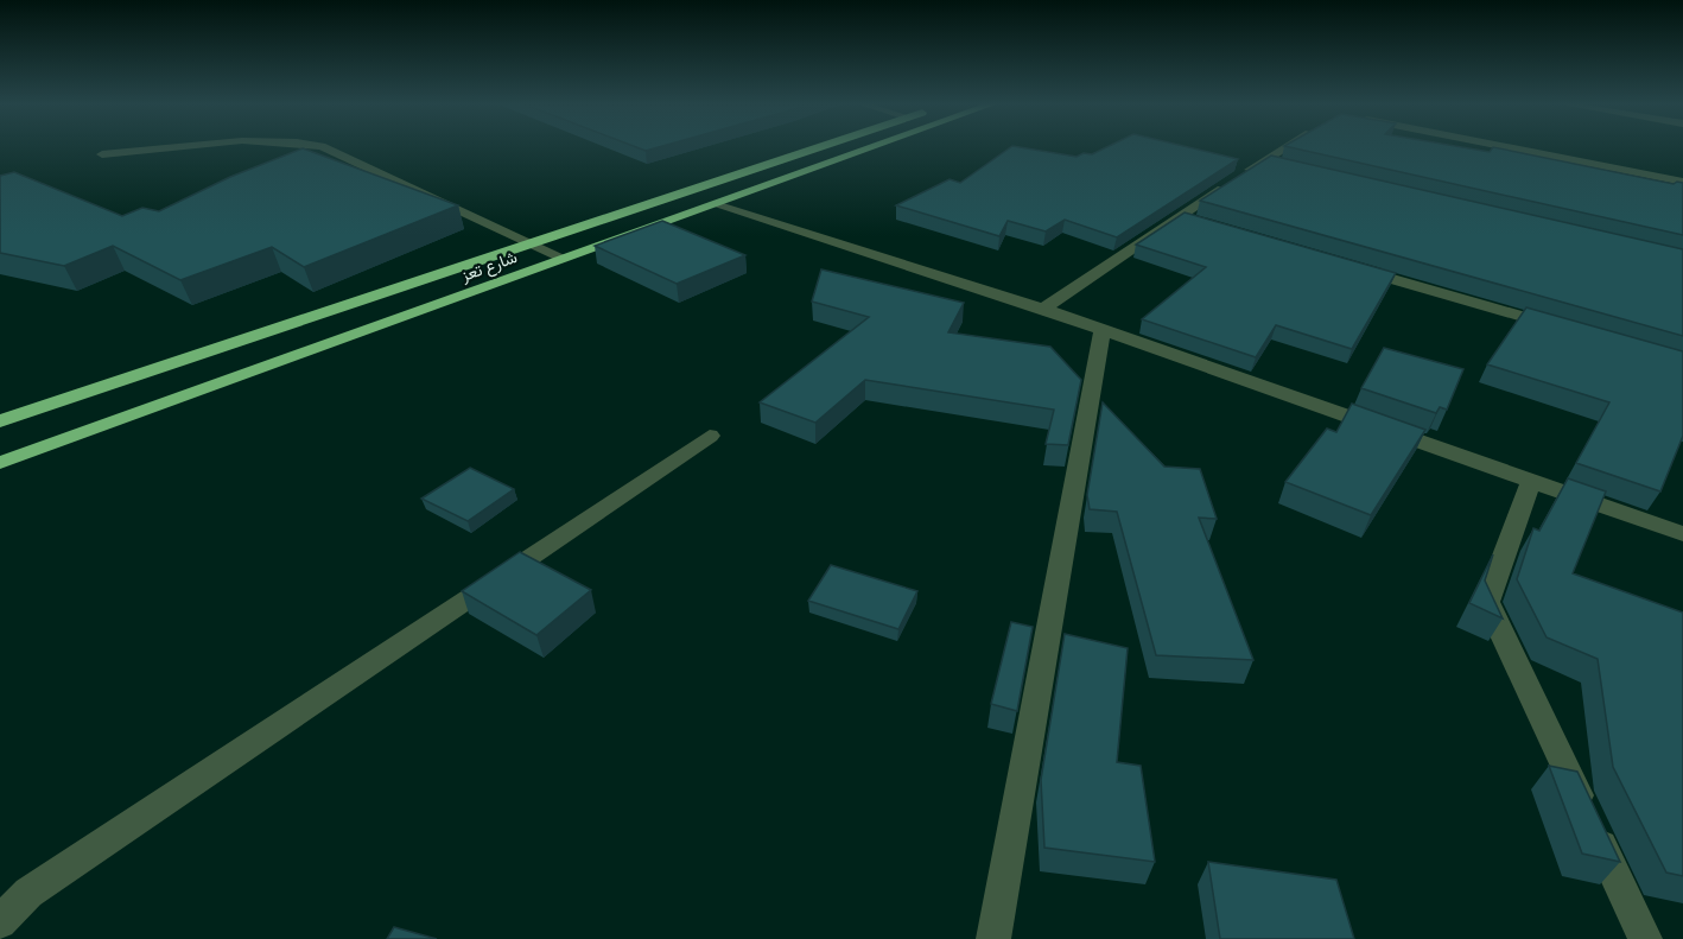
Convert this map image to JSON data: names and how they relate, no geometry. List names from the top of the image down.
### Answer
{
  "streets": {
    "highway": ["شارع تعز"]
  }
}
